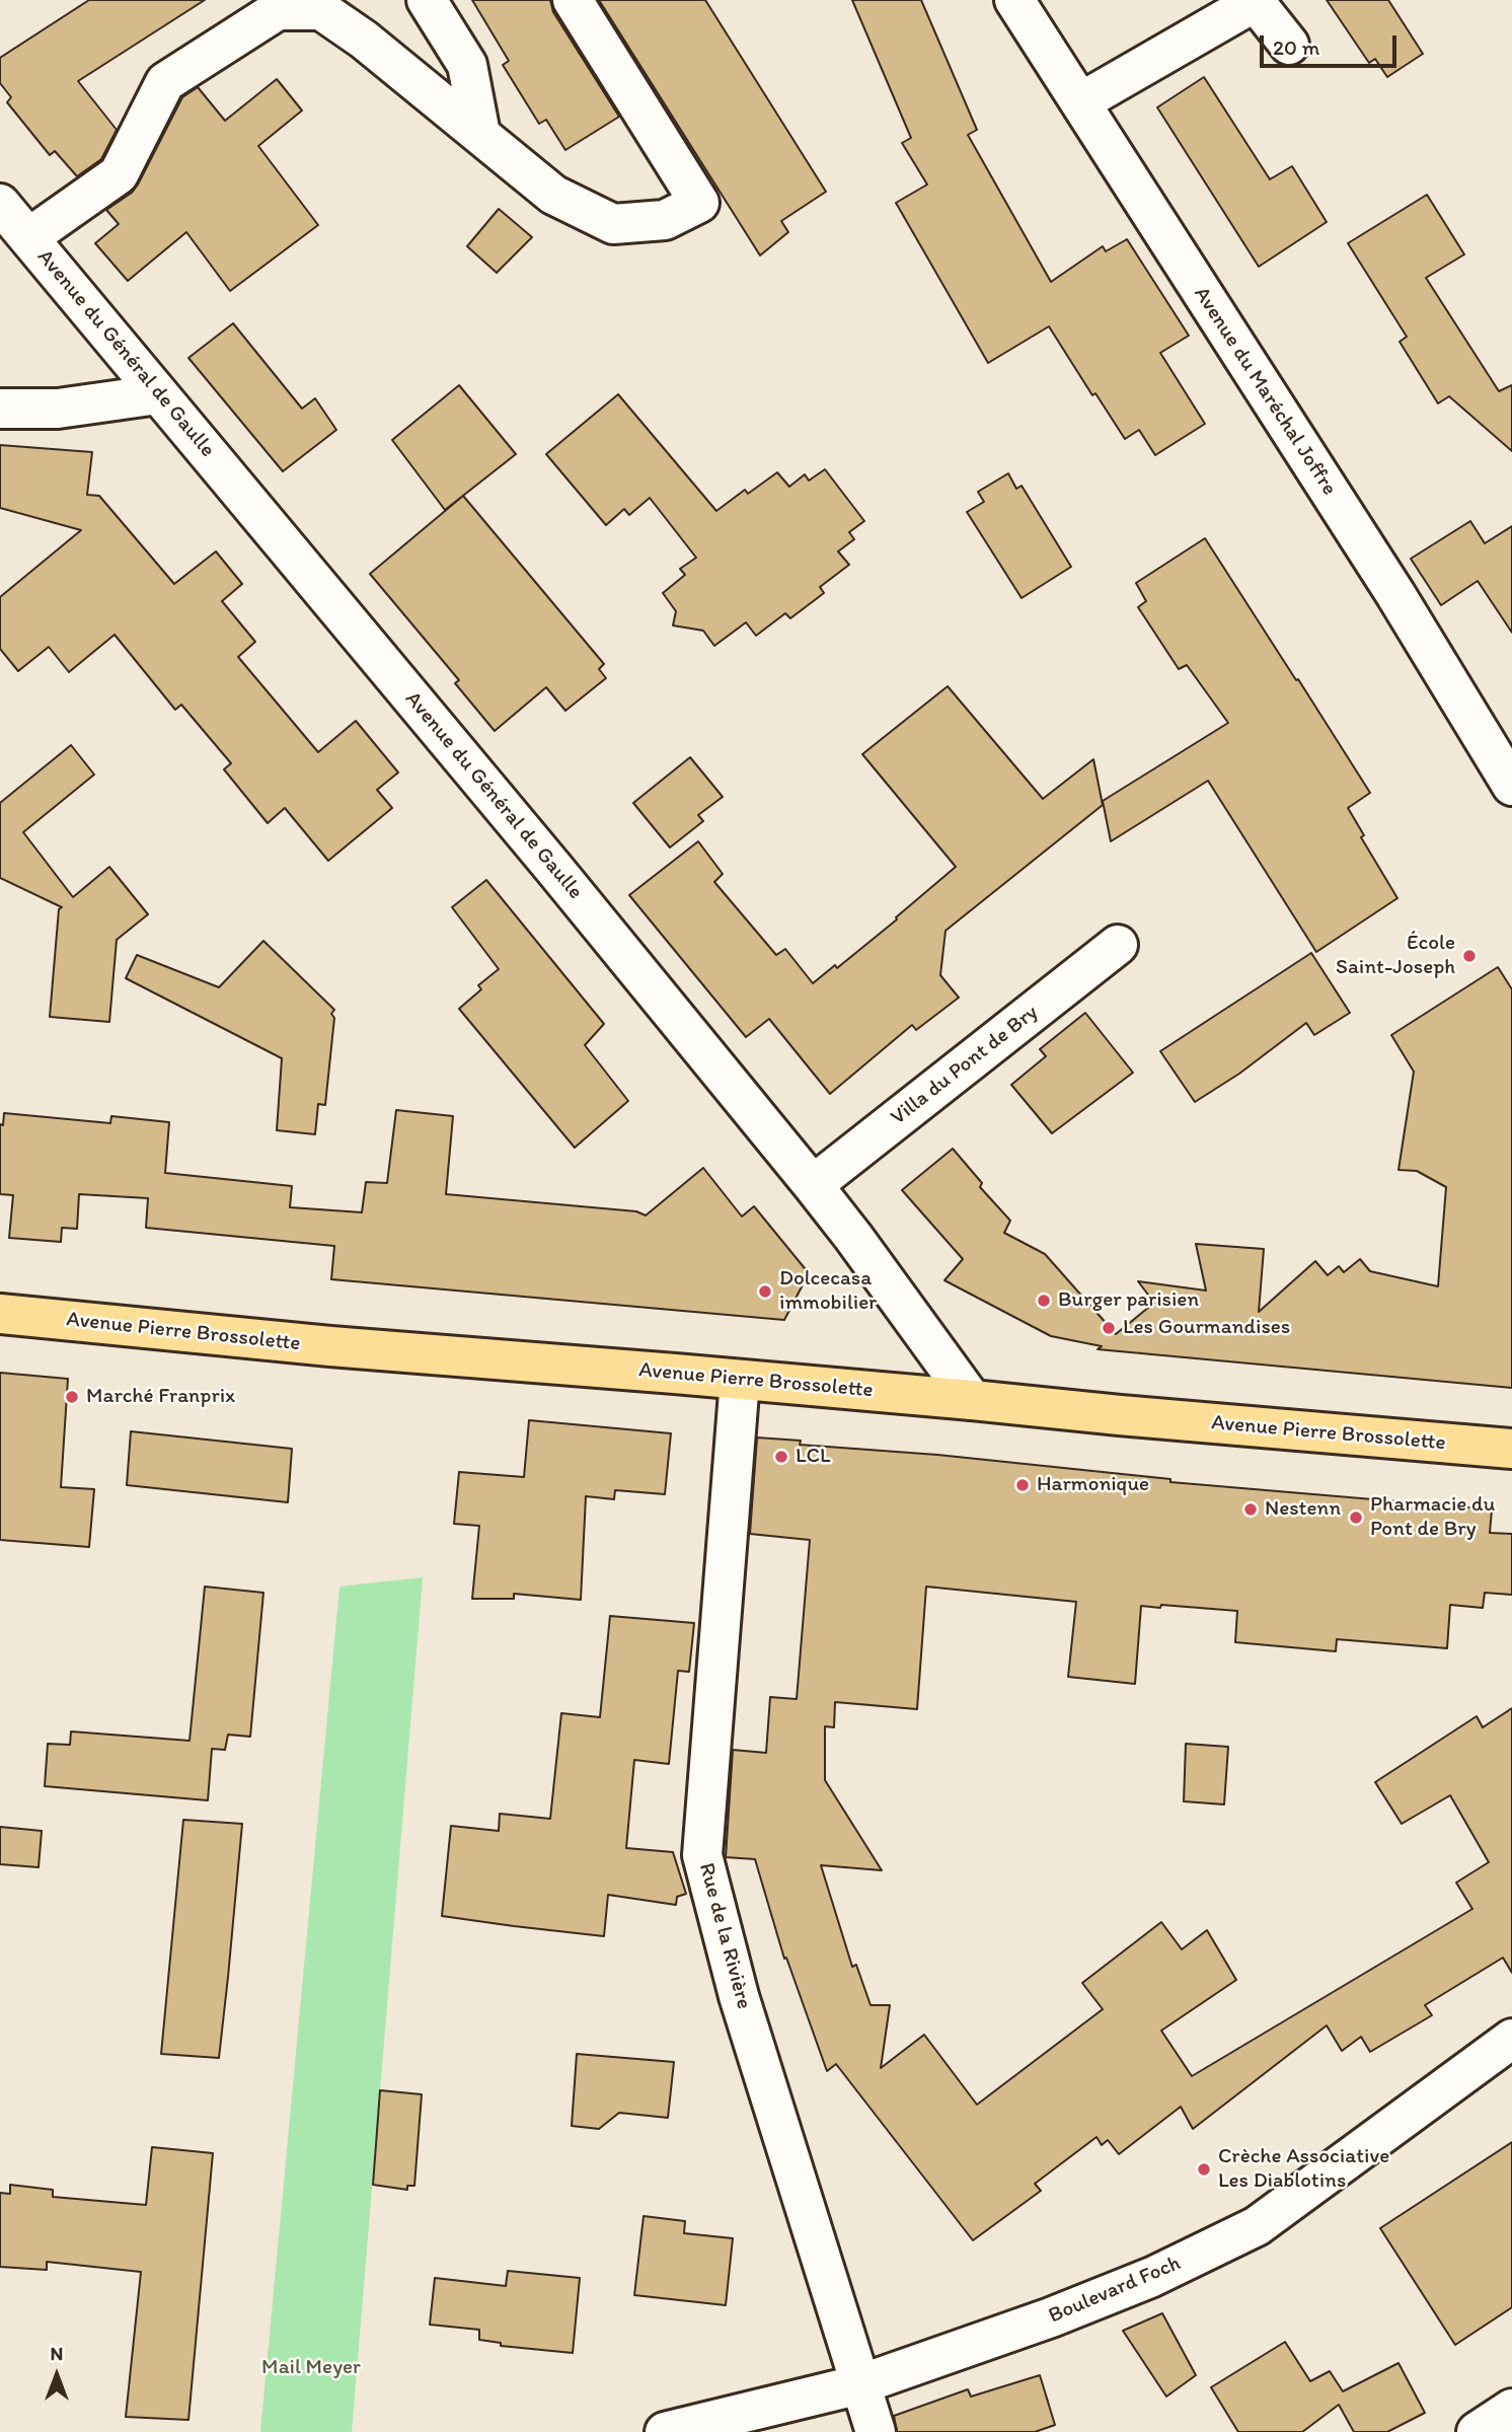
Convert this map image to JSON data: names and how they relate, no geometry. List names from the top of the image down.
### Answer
{
  "streets": {
    "main road": ["Avenue Pierre Brossolette"],
    "street": [
      "Avenue du Général de Gaulle",
      "Avenue du Maréchal Joffre",
      "Villa du Pont de Bry",
      "Rue de la Rivière",
      "Boulevard Foch"
    ]
  },
  "crossings": [
    ["Avenue du Général de Gaulle", "Villa du Pont de Bry"],
    ["Avenue du Général de Gaulle", "Avenue Pierre Brossolette"],
    ["Avenue Pierre Brossolette", "Rue de la Rivière"],
    ["Rue de la Rivière", "Boulevard Foch"]
  ],
  "parks": ["Mail Meyer"],
  "places": [
    "École Saint-Joseph",
    "Dolcecasa immobilier",
    "Burger parisien",
    "Les Gourmandises",
    "Marché Franprix",
    "LCL",
    "Harmonique",
    "Nestenn",
    "Pharmacie du Pont de Bry",
    "Crèche Associative Les Diablotins"
  ],
  "scale_bar": "20 m",
  "north": "top"
}
